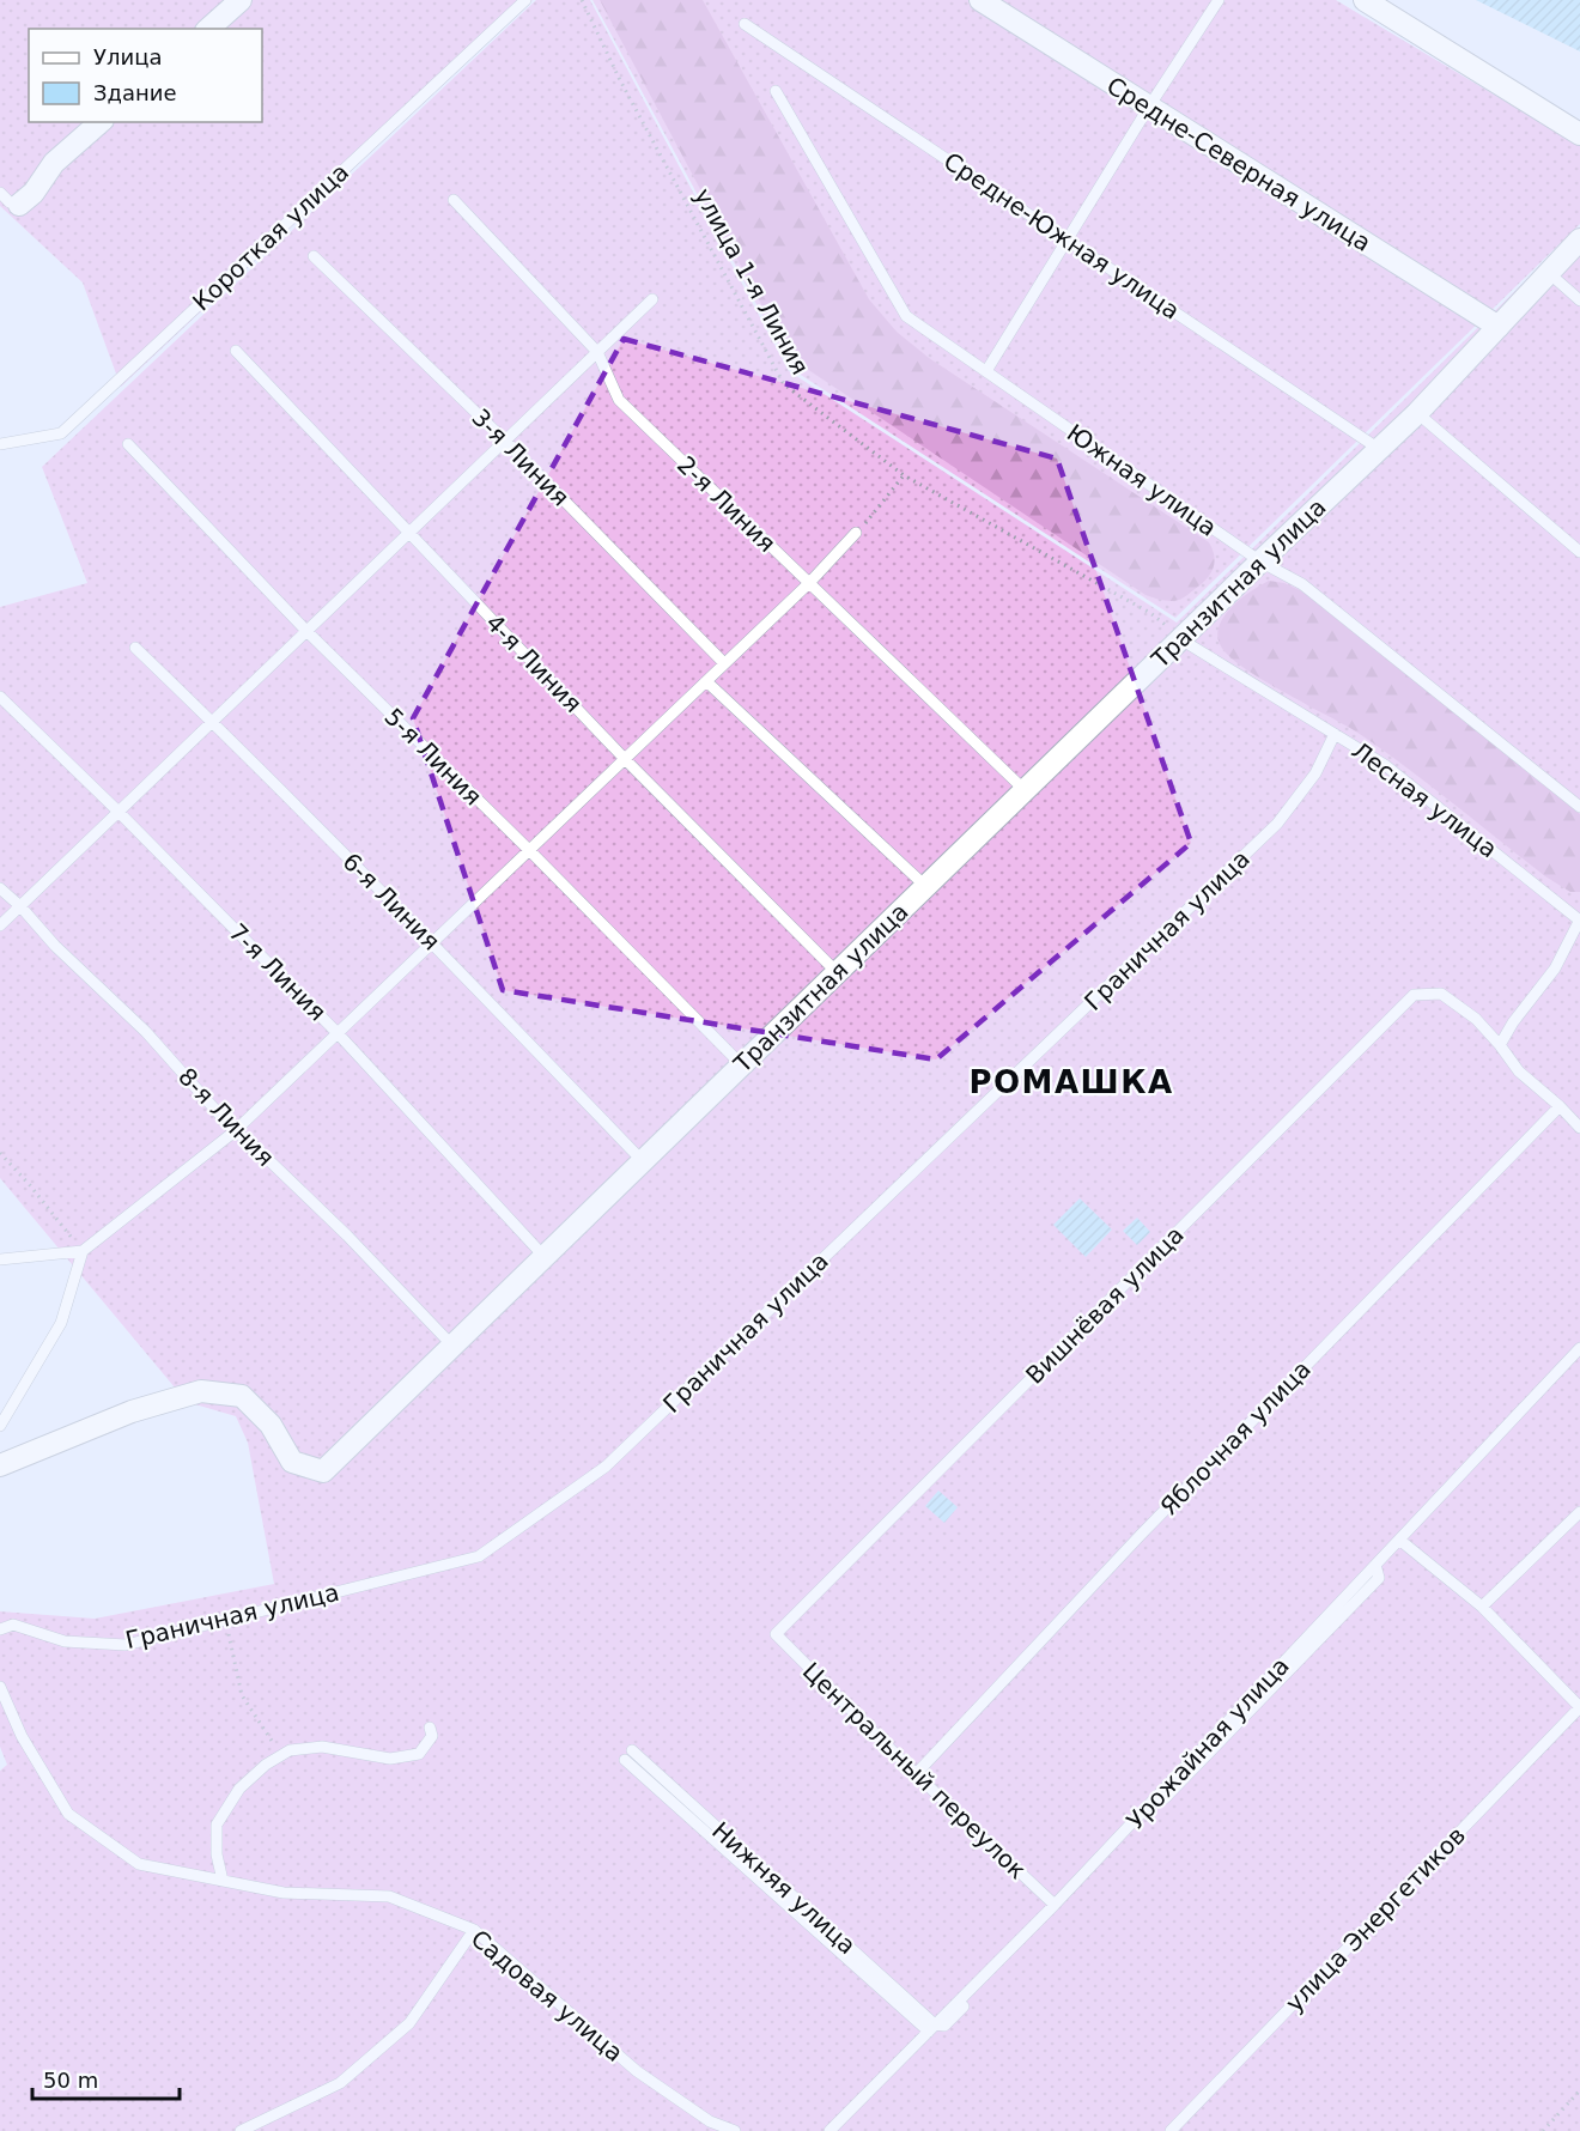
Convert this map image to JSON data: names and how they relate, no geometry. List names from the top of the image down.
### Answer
{
  "streets": {
    "street": ["Средне-Северная улица", "Транзитная улица"],
    "lane": [
      "Средне-Южная улица",
      "Короткая улица",
      "3-я Линия",
      "Южная улица",
      "2-я Линия",
      "4-я Линия",
      "5-я Линия",
      "Лесная улица",
      "6-я Линия",
      "Граничная улица",
      "7-я Линия",
      "8-я Линия",
      "Вишнёвая улица",
      "Яблочная улица",
      "Урожайная улица",
      "Центральный переулок",
      "улица Энергетиков",
      "Садовая улица"
    ],
    "path": ["улица 1-я Линия"]
  },
  "crossings": [
    ["Средне-Северная улица", "Транзитная улица"],
    ["Средне-Южная улица", "Транзитная улица"],
    ["улица 1-я Линия", "Транзитная улица"],
    ["улица 1-я Линия", "Лесная улица"],
    ["Южная улица", "Транзитная улица"],
    ["2-я Линия", "Транзитная улица"],
    ["Транзитная улица", "4-я Линия"],
    ["Транзитная улица", "5-я Линия"],
    ["Транзитная улица", "Лесная улица"],
    ["Транзитная улица", "6-я Линия"],
    ["Транзитная улица", "7-я Линия"],
    ["Транзитная улица", "8-я Линия"],
    ["Лесная улица", "Граничная улица"],
    ["Вишнёвая улица", "Центральный переулок"],
    ["Яблочная улица", "Центральный переулок"],
    ["Урожайная улица", "Центральный переулок"]
  ],
  "districts": ["РОМАШКА"],
  "legend": ["Улица", "Здание"],
  "scale_bar": "50 m"
}
